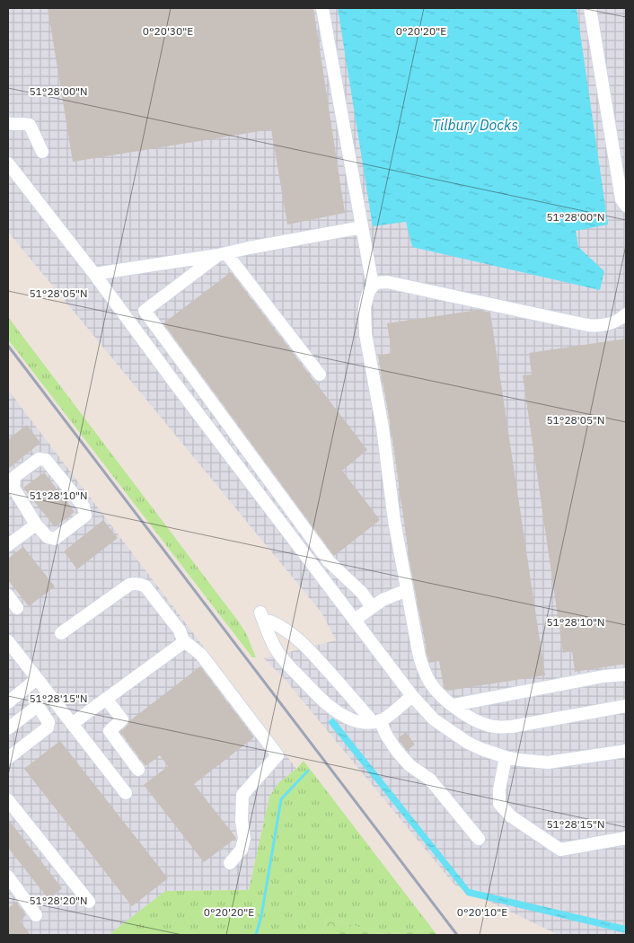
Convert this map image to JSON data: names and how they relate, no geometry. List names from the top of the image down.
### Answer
{
  "water": ["Tilbury Docks"],
  "coordinates": [
    "0°20'30\"E",
    "0°20'20\"E",
    "51°28'00\"N",
    "51°28'05\"N",
    "51°28'10\"N",
    "51°28'15\"N",
    "51°28'20\"N",
    "0°20'10\"E"
  ]
}
